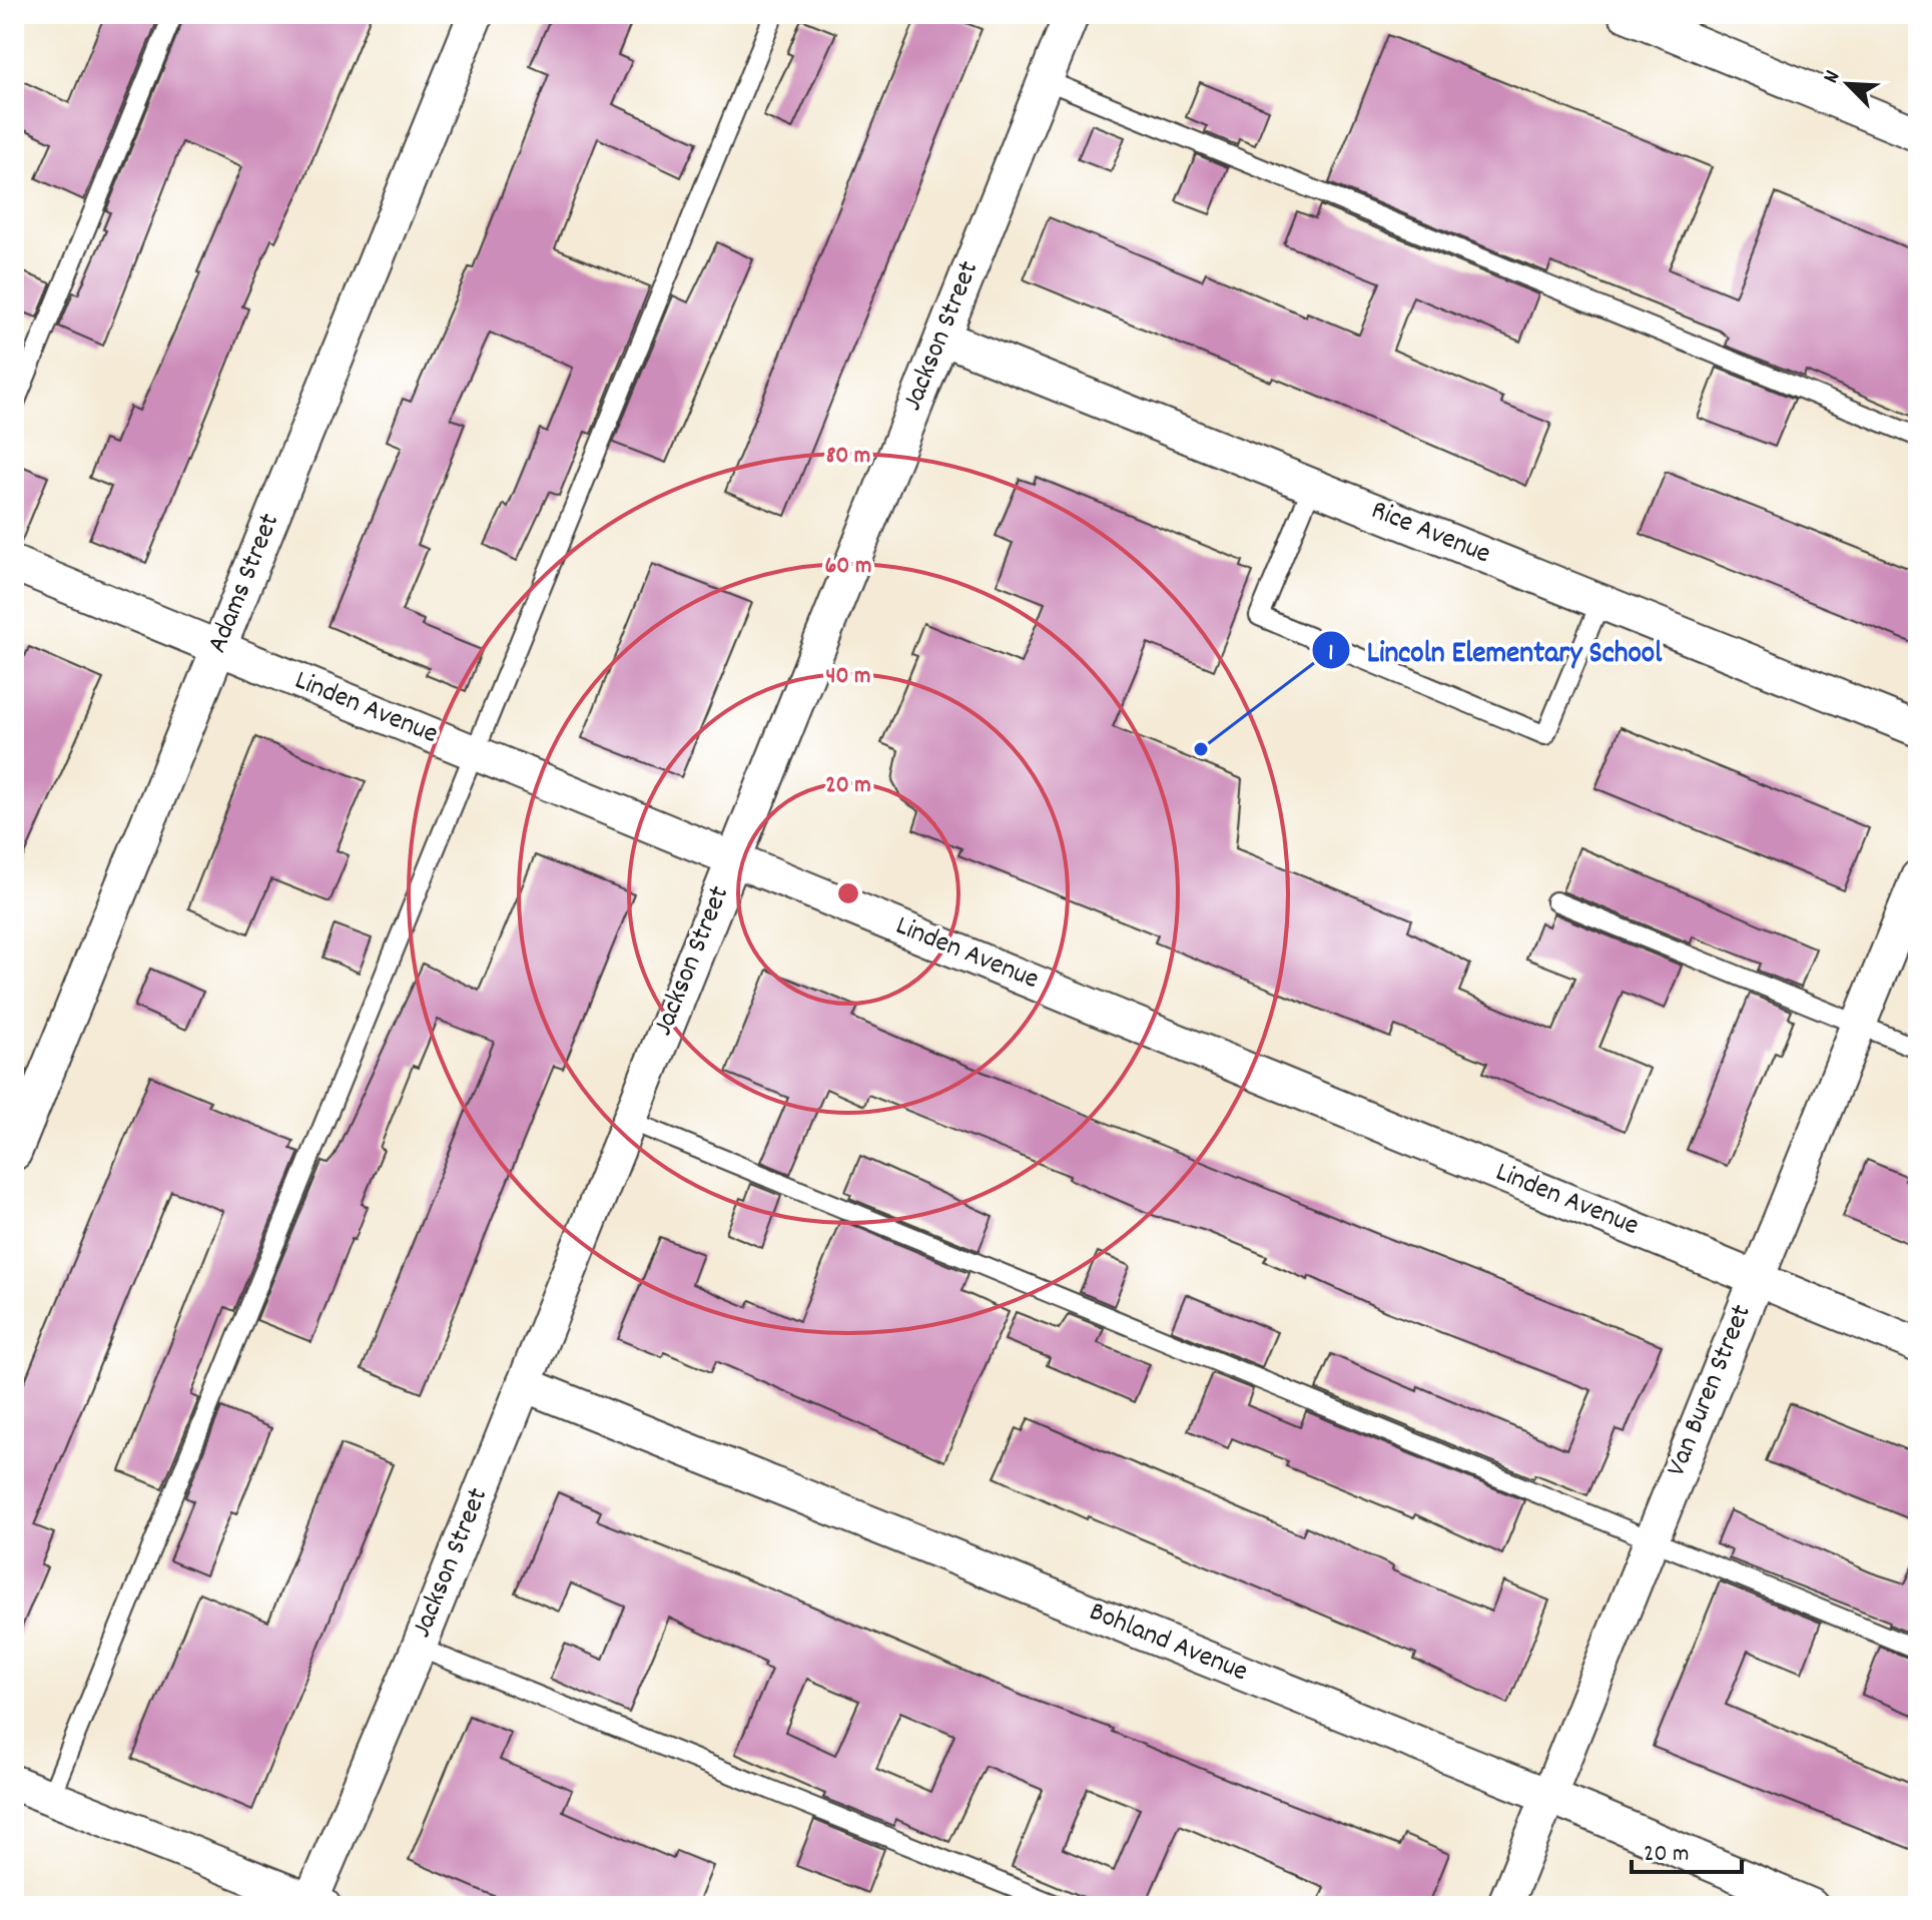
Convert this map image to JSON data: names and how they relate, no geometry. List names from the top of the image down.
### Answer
{
  "streets": {
    "street": [
      "Jackson Street",
      "Rice Avenue",
      "Adams Street",
      "Linden Avenue",
      "Van Buren Street",
      "Bohland Avenue"
    ]
  },
  "crossings": [
    ["Jackson Street", "Rice Avenue"],
    ["Jackson Street", "Linden Avenue"],
    ["Jackson Street", "Bohland Avenue"],
    ["Adams Street", "Linden Avenue"],
    ["Linden Avenue", "Van Buren Street"],
    ["Van Buren Street", "Bohland Avenue"]
  ],
  "places": ["Lincoln Elementary School"],
  "scale_bar": "20 m",
  "north": "top left",
  "rings": [
    "80 m",
    "60 m",
    "40 m",
    "20 m"
  ]
}
